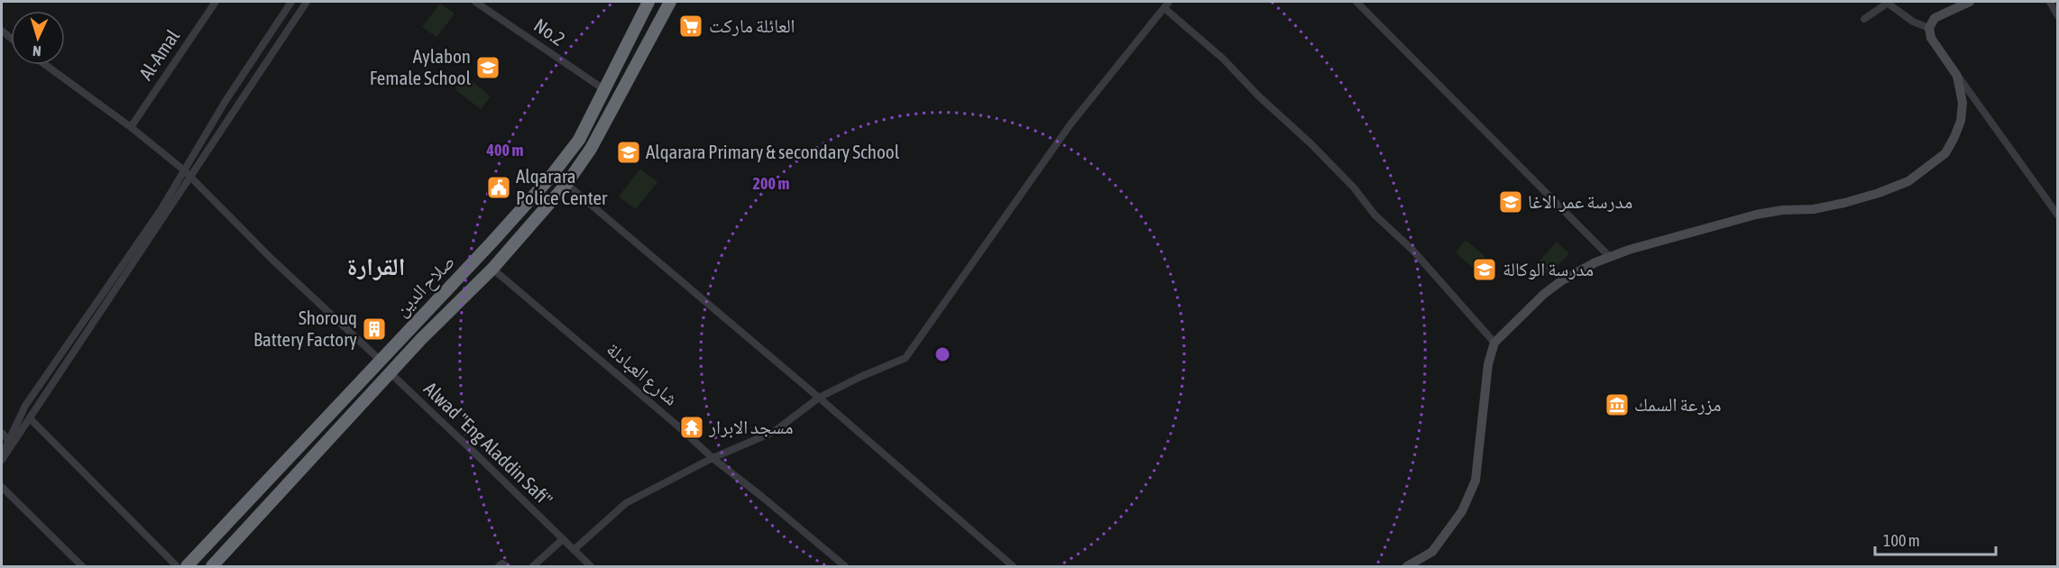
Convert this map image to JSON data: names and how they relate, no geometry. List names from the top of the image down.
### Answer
{
  "streets": {
    "highway": ["صلاح الدين"],
    "street": [
      "No.2",
      "Al-Amal",
      "شارع العبادلة",
      "Alwad \"Eng Aladdin Safi\""
    ]
  },
  "crossings": [
    ["No.2", "صلاح الدين"],
    ["صلاح الدين", "شارع العبادلة"],
    ["صلاح الدين", "Alwad \"Eng Aladdin Safi\""]
  ],
  "districts": ["القرارة"],
  "places": {
    "supermarket": ["العائلة ماركت"],
    "school or university": [
      "Aylabon Female School",
      "Alqarara Primary & secondary School",
      "مدرسة عمر الاغا",
      "مدرسة الوكالة"
    ],
    "public building": ["Alqarara Police Center"],
    "building": ["Shorouq Battery Factory"],
    "museum": ["مزرعة السمك"],
    "temple": ["مسجد الابرار"]
  },
  "scale_bar": "100 m",
  "north": "bottom",
  "rings": ["400 m", "200 m"]
}
